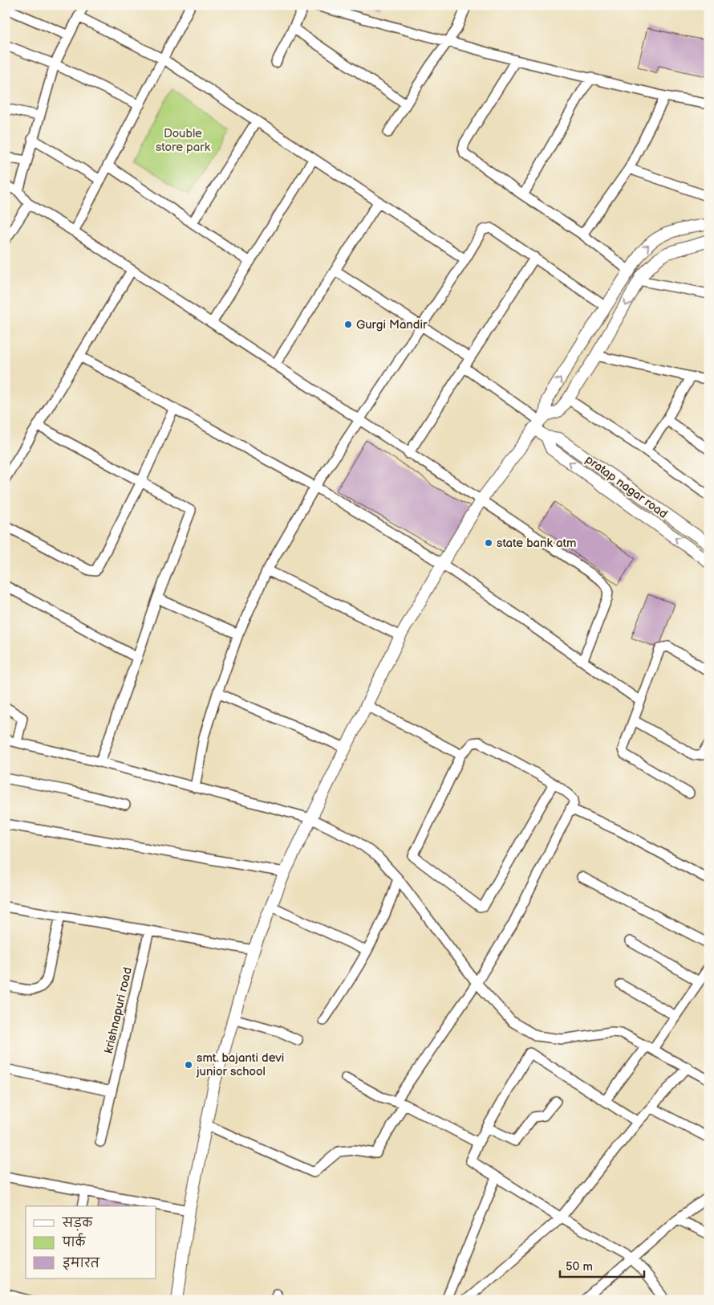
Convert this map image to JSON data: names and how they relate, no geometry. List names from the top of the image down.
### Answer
{
  "streets": {
    "street": ["pratap nagar road", "krishnapuri road"]
  },
  "parks": ["Double store park"],
  "places": ["Gurgi Mandir", "state bank atm", "smt. bajanti devi junior school"],
  "legend": ["सड़क", "पार्क", "इमारत"],
  "scale_bar": "50 m"
}
